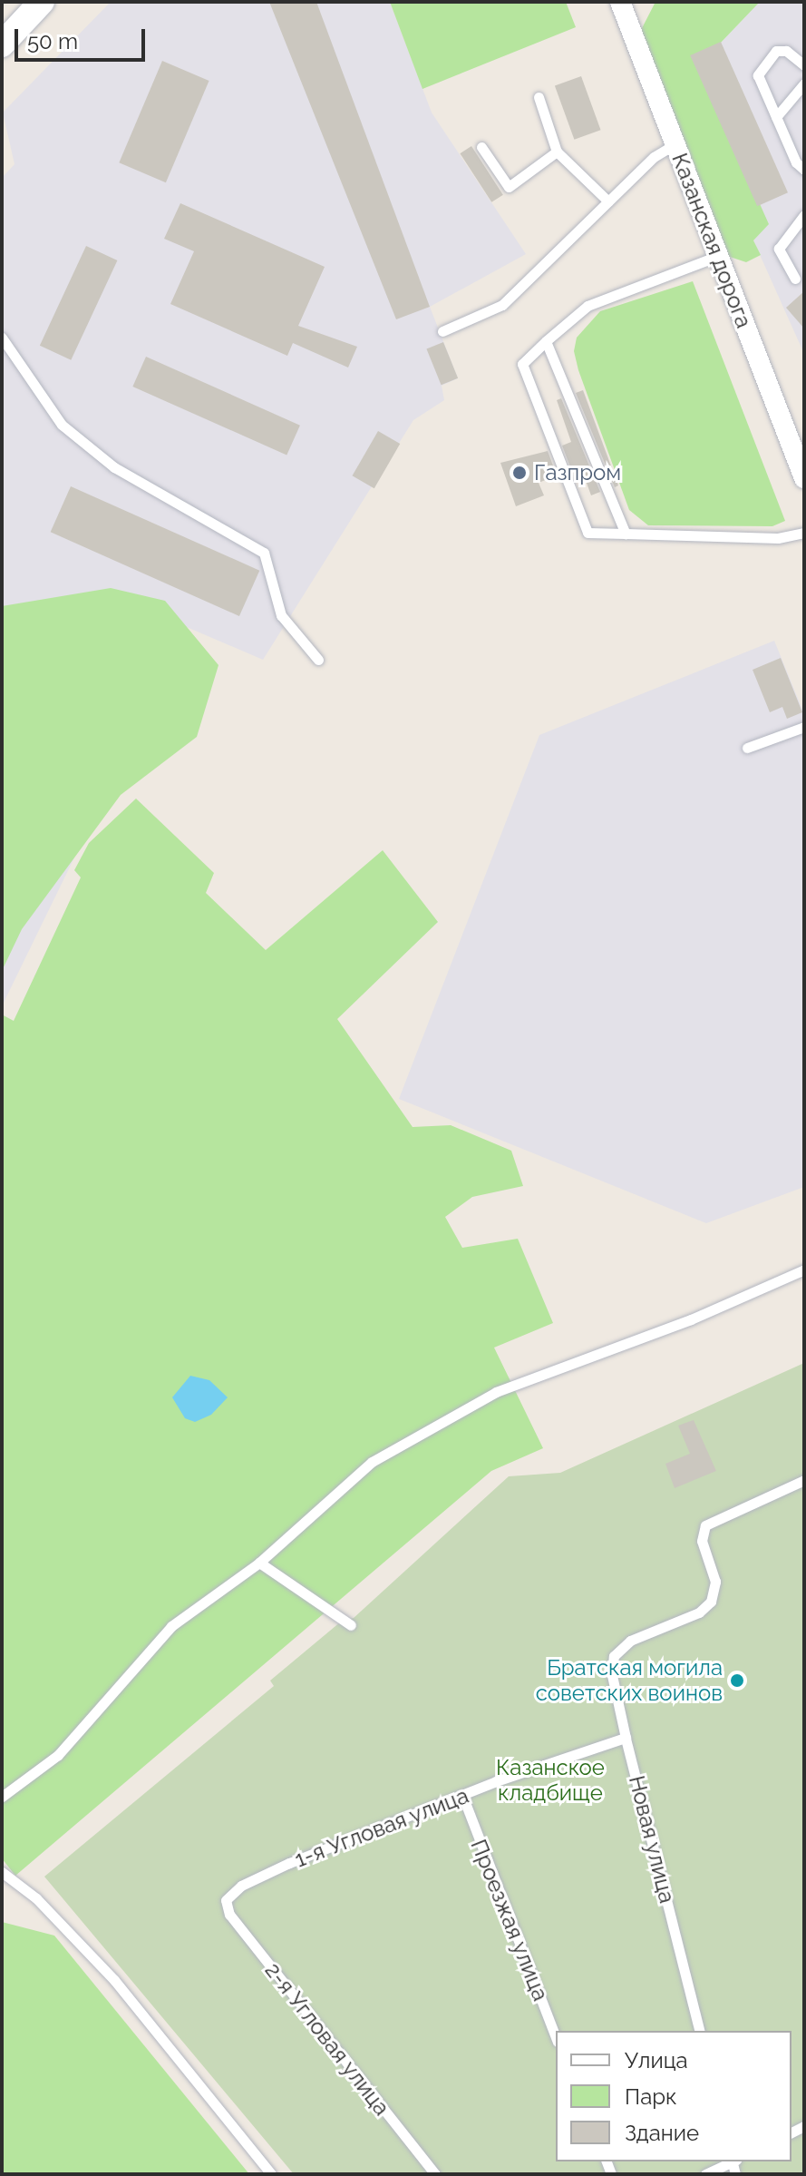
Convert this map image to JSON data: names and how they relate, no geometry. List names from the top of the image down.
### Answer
{
  "streets": {
    "street": ["Казанская дорога"],
    "lane": [
      "1-я Угловая улица",
      "Новая улица",
      "Проезжая улица",
      "2-я Угловая улица"
    ]
  },
  "crossings": [
    ["1-я Угловая улица", "Новая улица"],
    ["1-я Угловая улица", "Проезжая улица"],
    ["1-я Угловая улица", "2-я Угловая улица"]
  ],
  "parks": ["Казанское кладбище"],
  "places": ["Газпром", "Братская могила советских воинов"],
  "legend": ["Улица", "Парк", "Здание"],
  "scale_bar": "50 m"
}
